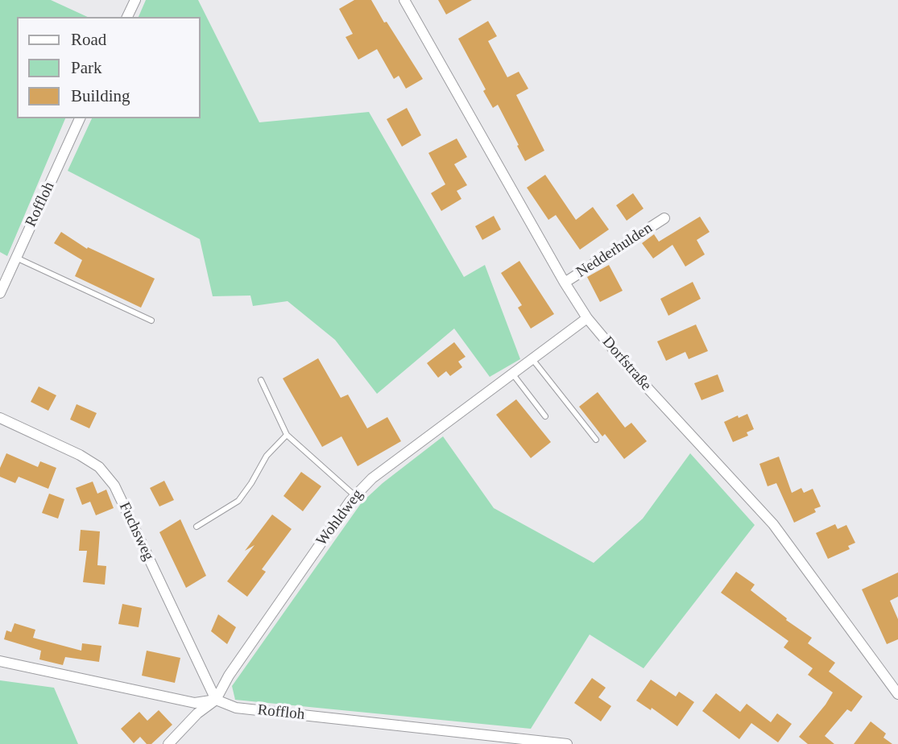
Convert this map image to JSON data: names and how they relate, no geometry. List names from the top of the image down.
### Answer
{
  "streets": {
    "street": [
      "Roffloh",
      "Nedderhulden",
      "Dorfstraße",
      "Wohldweg",
      "Fuchsweg"
    ]
  },
  "crossings": [
    ["Roffloh", "Wohldweg"],
    ["Roffloh", "Fuchsweg"],
    ["Nedderhulden", "Dorfstraße"],
    ["Dorfstraße", "Wohldweg"],
    ["Wohldweg", "Fuchsweg"]
  ],
  "legend": ["Road", "Park", "Building"]
}
